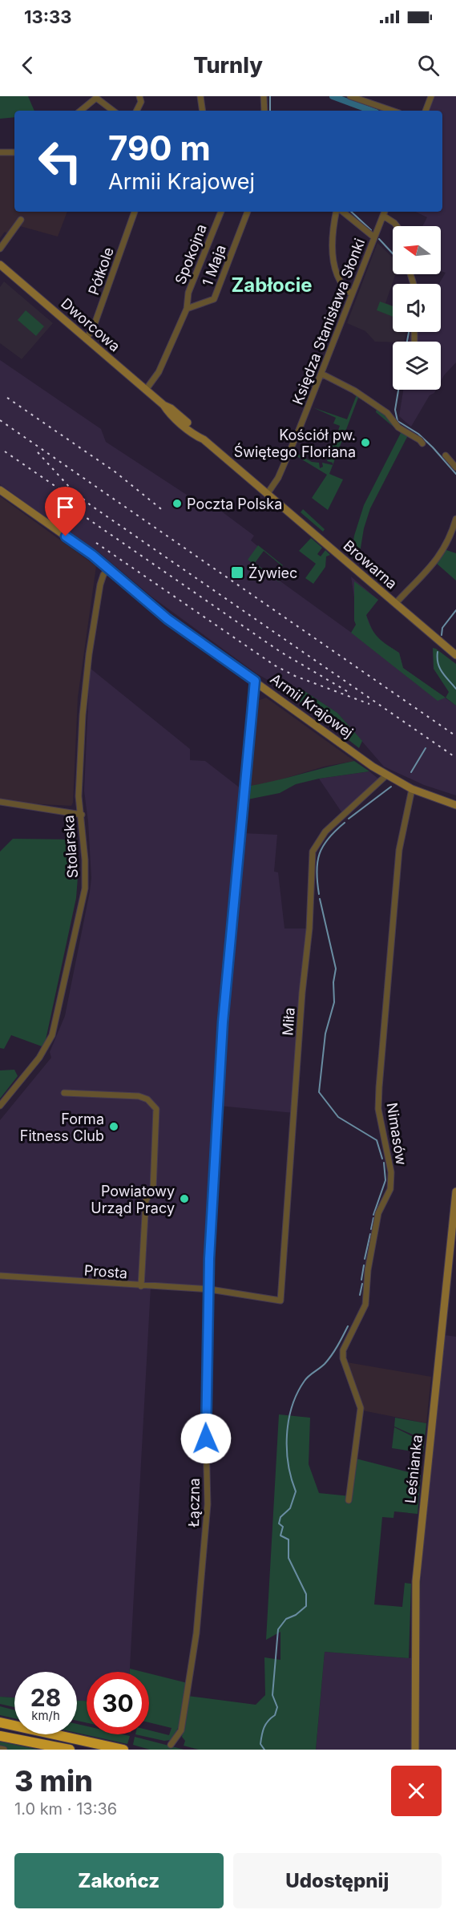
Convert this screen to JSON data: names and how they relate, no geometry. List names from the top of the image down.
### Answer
{
  "streets": {
    "street": [
      "Spokojna",
      "1 Maja",
      "Półkole",
      "Księdza Stanisława Słonki",
      "Dworcowa",
      "Browarna",
      "Armii Krajowej",
      "Stolarska",
      "Miła",
      "Nimasów",
      "Prosta",
      "Leśnianka",
      "Łączna"
    ]
  },
  "crossings": [
    ["Spokojna", "1 Maja"],
    ["Półkole", "Dworcowa"],
    ["Księdza Stanisława Słonki", "Dworcowa"],
    ["Księdza Stanisława Słonki", "Browarna"],
    ["Dworcowa", "Browarna"],
    ["Armii Krajowej", "Stolarska"],
    ["Armii Krajowej", "Miła"],
    ["Armii Krajowej", "Nimasów"],
    ["Armii Krajowej", "Łączna"],
    ["Miła", "Prosta"],
    ["Prosta", "Łączna"]
  ],
  "districts": ["Zabłocie"],
  "places": {
    "other": [
      "Kościół pw. Świętego Floriana",
      "Poczta Polska",
      "Forma Fitness Club",
      "Powiatowy Urząd Pracy"
    ],
    "transit": ["Żywiec"]
  },
  "north": "left",
  "page": {
    "status": "13:33",
    "header": "Turnly",
    "turn": ["790 m", "Armii Krajowej"],
    "speed": "28 km/h",
    "limit": "30",
    "heading": ["3 min", "1.0 km · 13:36"],
    "buttons": ["Zakończ", "Udostępnij"]
  }
}
